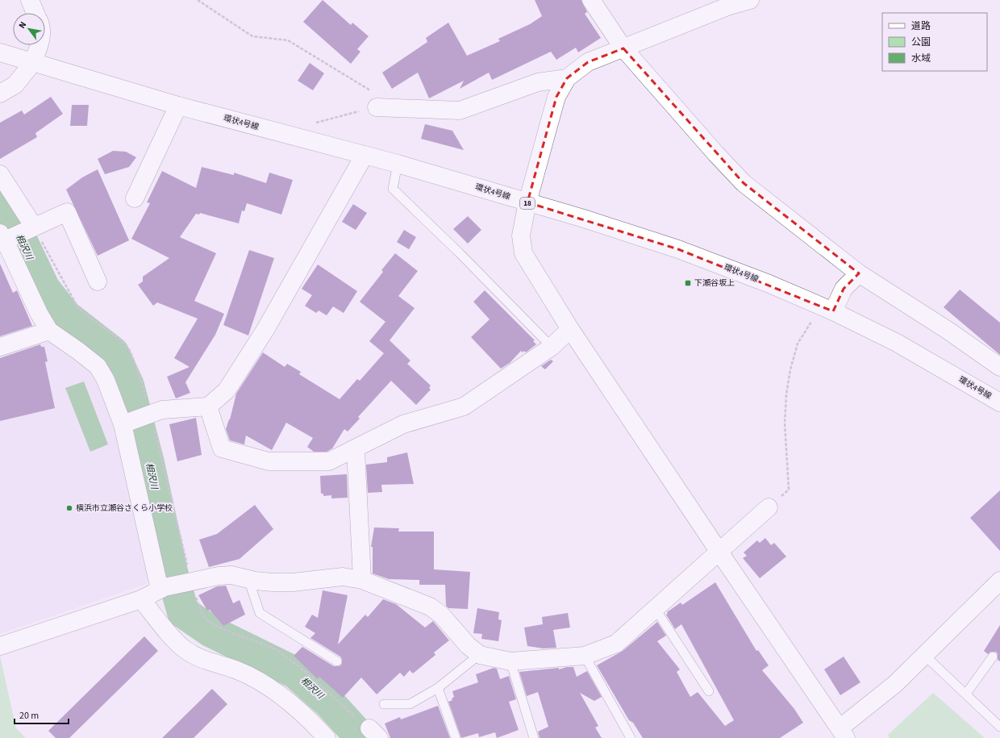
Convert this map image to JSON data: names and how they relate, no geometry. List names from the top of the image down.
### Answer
{
  "streets": {
    "street": ["環状4号線", "18"]
  },
  "water": ["相沢川"],
  "places": {
    "transit": ["下瀬谷坂上"],
    "other": ["横浜市立瀬谷さくら小学校"]
  },
  "legend": ["道路", "公園", "水域"],
  "scale_bar": "20 m",
  "north": "top left"
}
